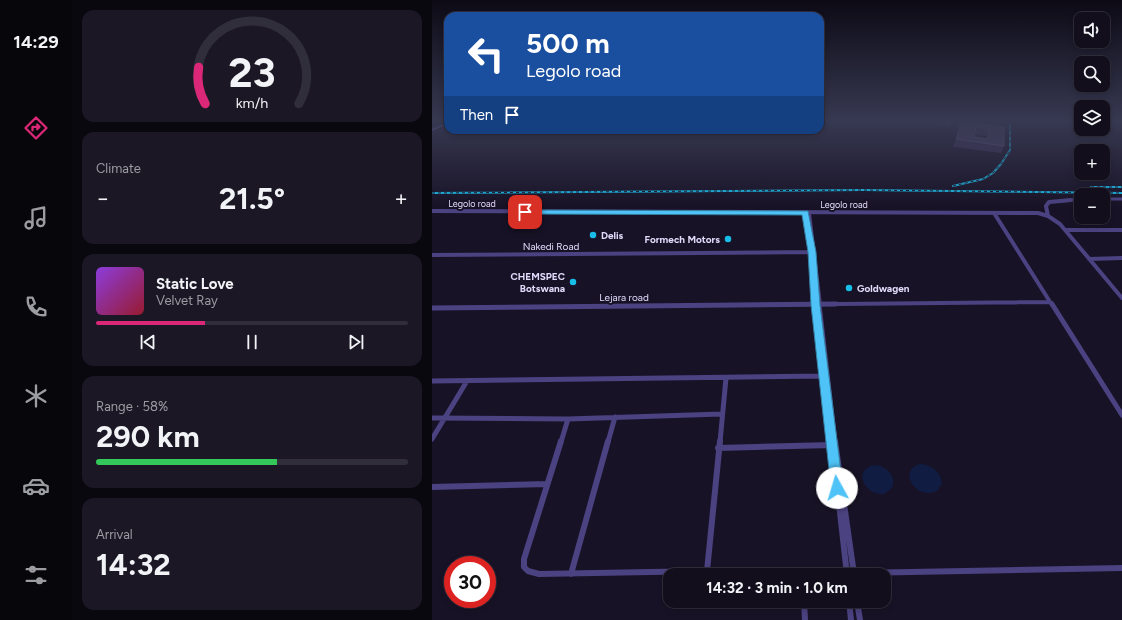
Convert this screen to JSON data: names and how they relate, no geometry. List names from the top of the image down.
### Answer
{
  "streets": {
    "street": ["Legolo road", "Nakedi Road", "Lejara road"]
  },
  "places": [
    "Delis",
    "Formech Motors",
    "CHEMSPEC Botswana",
    "Goldwagen"
  ],
  "page": {
    "tabs": "14:29",
    "map_buttons": ["+", "−"],
    "turn": ["500 m", "Legolo road"],
    "then": "Then",
    "tile": [
      "Climate",
      ["Range · 58%", "290 km"],
      ["Arrival", "14:32"]
    ],
    "heat": ["−", "21.5°", "+"],
    "song": ["Static Love", "Velvet Ray"],
    "limit": "30",
    "trip": "14:32 · 3 min · 1.0 km",
    "gauge": ["23", "km/h"]
  }
}
